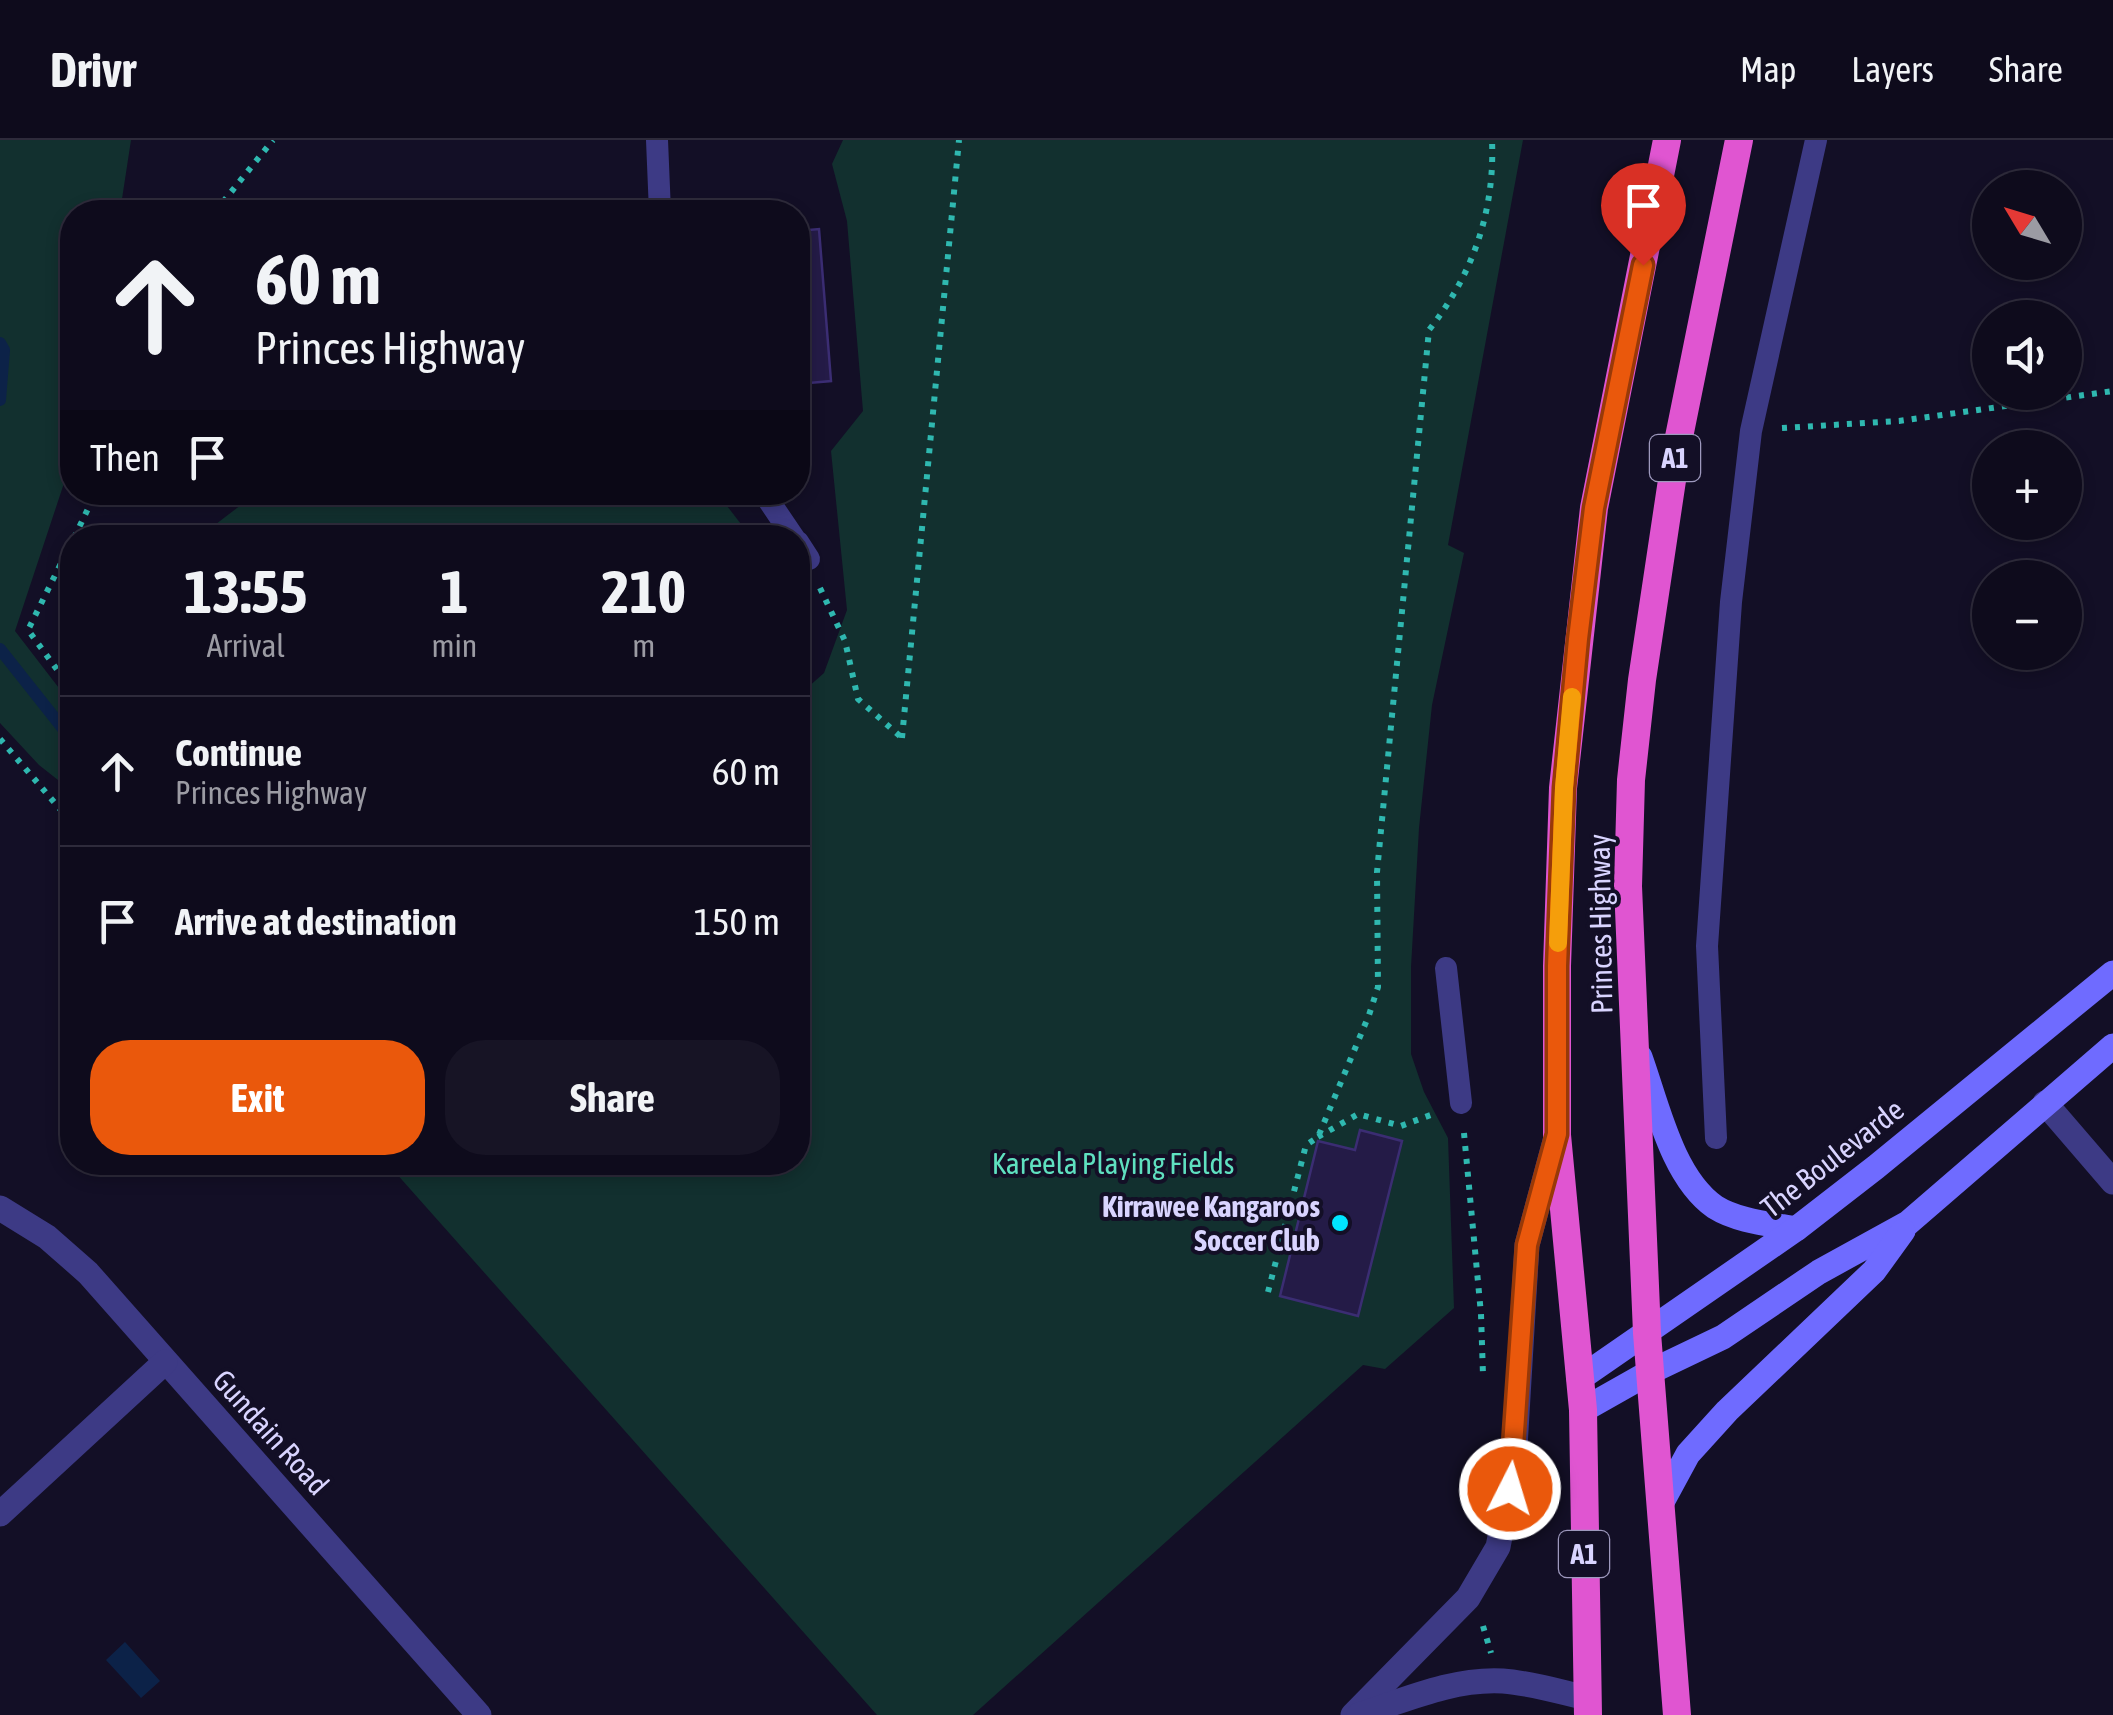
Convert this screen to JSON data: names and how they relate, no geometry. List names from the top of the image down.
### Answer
{
  "streets": {
    "highway": ["A1", "Princes Highway"],
    "main road": ["The Boulevarde"],
    "street": ["Gundain Road"]
  },
  "crossings": [
    ["Princes Highway", "The Boulevarde"]
  ],
  "parks": ["Kareela Playing Fields"],
  "places": ["Kirrawee Kangaroos Soccer Club"],
  "north": "top left",
  "page": {
    "header": "Drivr",
    "nav": ["Map", "Layers", "Share"],
    "map_buttons": ["+", "−"],
    "turn": ["60 m", "Princes Highway"],
    "then": "Then",
    "eta": [
      "13:55",
      "Arrival",
      "1",
      "min",
      "210",
      "m"
    ],
    "list": [
      {
        "name": "Continue",
        "note": "Princes Highway",
        "value": "60 m"
      },
      {
        "name": "Arrive at destination",
        "value": "150 m"
      }
    ],
    "buttons": ["Exit", "Share"]
  }
}
